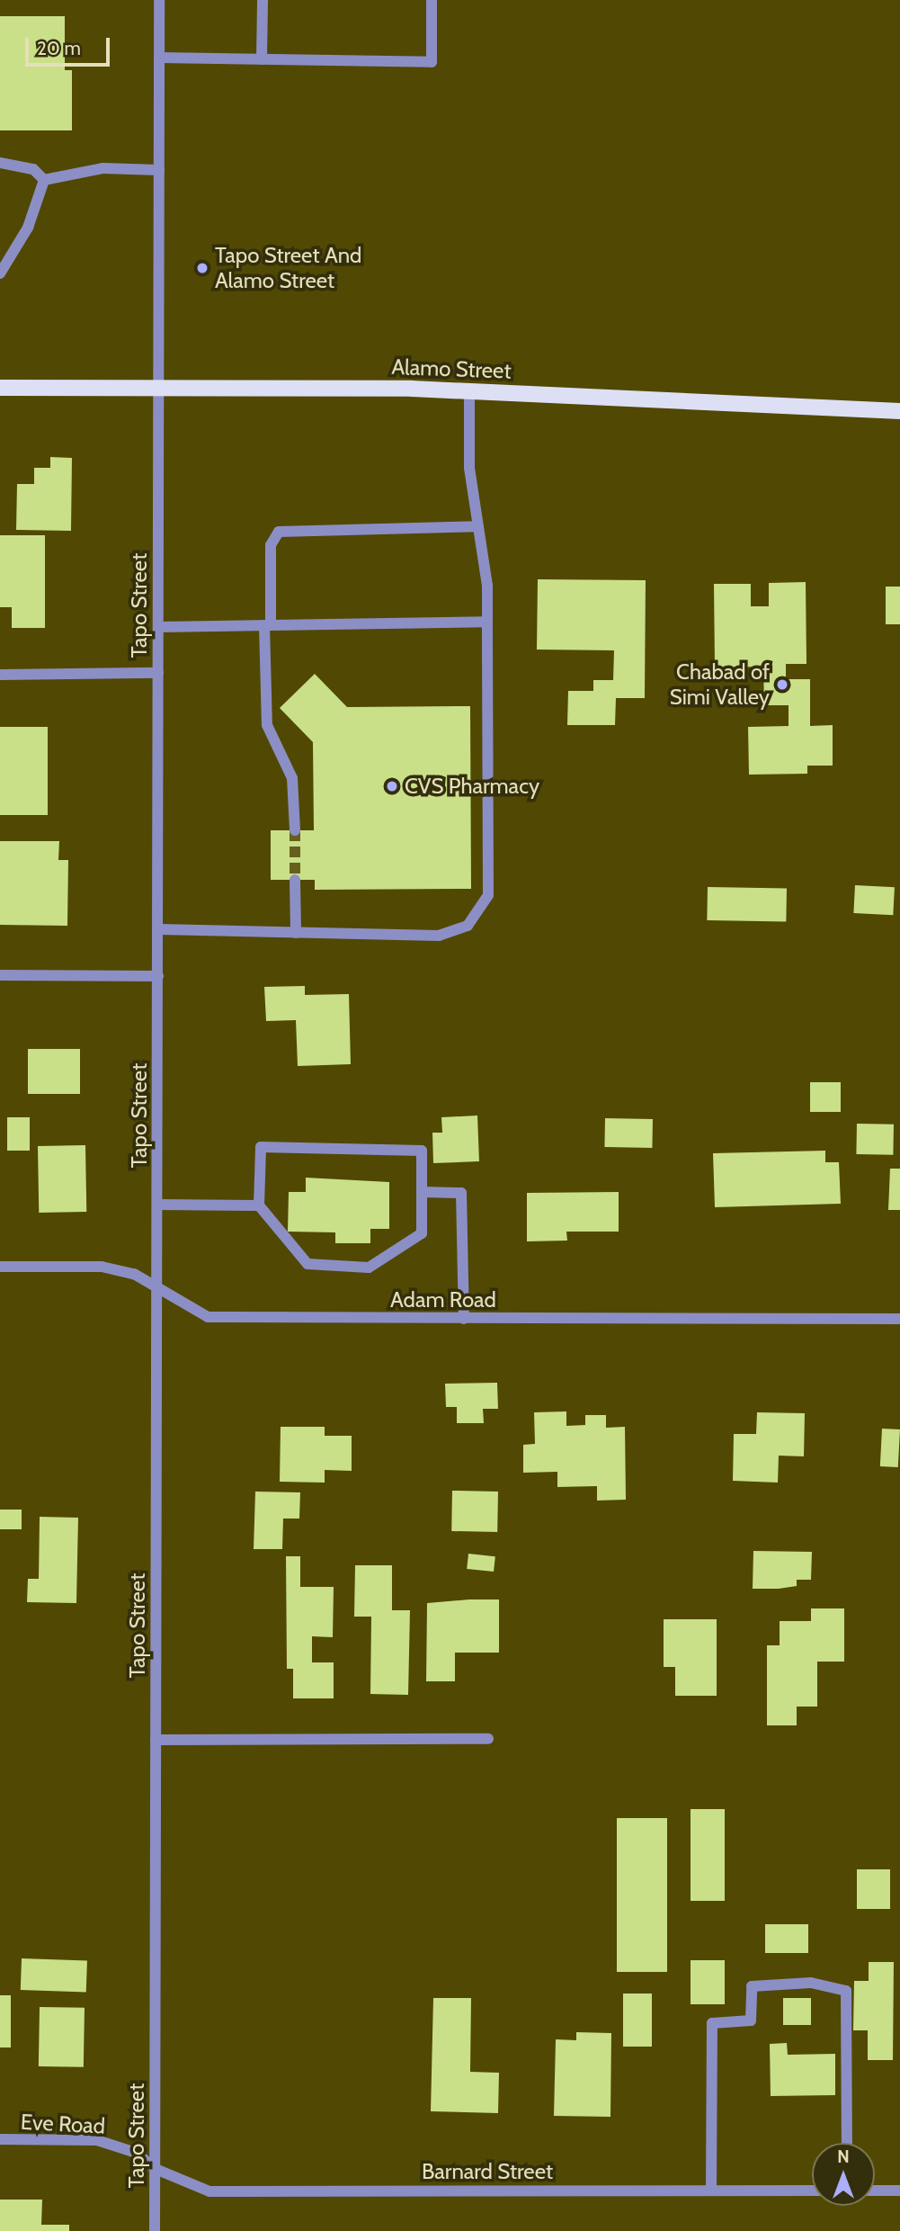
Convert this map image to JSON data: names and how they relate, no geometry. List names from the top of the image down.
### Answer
{
  "streets": {
    "main road": ["Alamo Street"],
    "street": [
      "Tapo Street",
      "Adam Road",
      "Eve Road",
      "Barnard Street"
    ]
  },
  "crossings": [
    ["Alamo Street", "Tapo Street"],
    ["Tapo Street", "Adam Road"],
    ["Tapo Street", "Eve Road"],
    ["Tapo Street", "Barnard Street"],
    ["Eve Road", "Barnard Street"]
  ],
  "places": ["Tapo Street And Alamo Street", "Chabad of Simi Valley", "CVS Pharmacy"],
  "scale_bar": "20 m",
  "north": "top"
}
